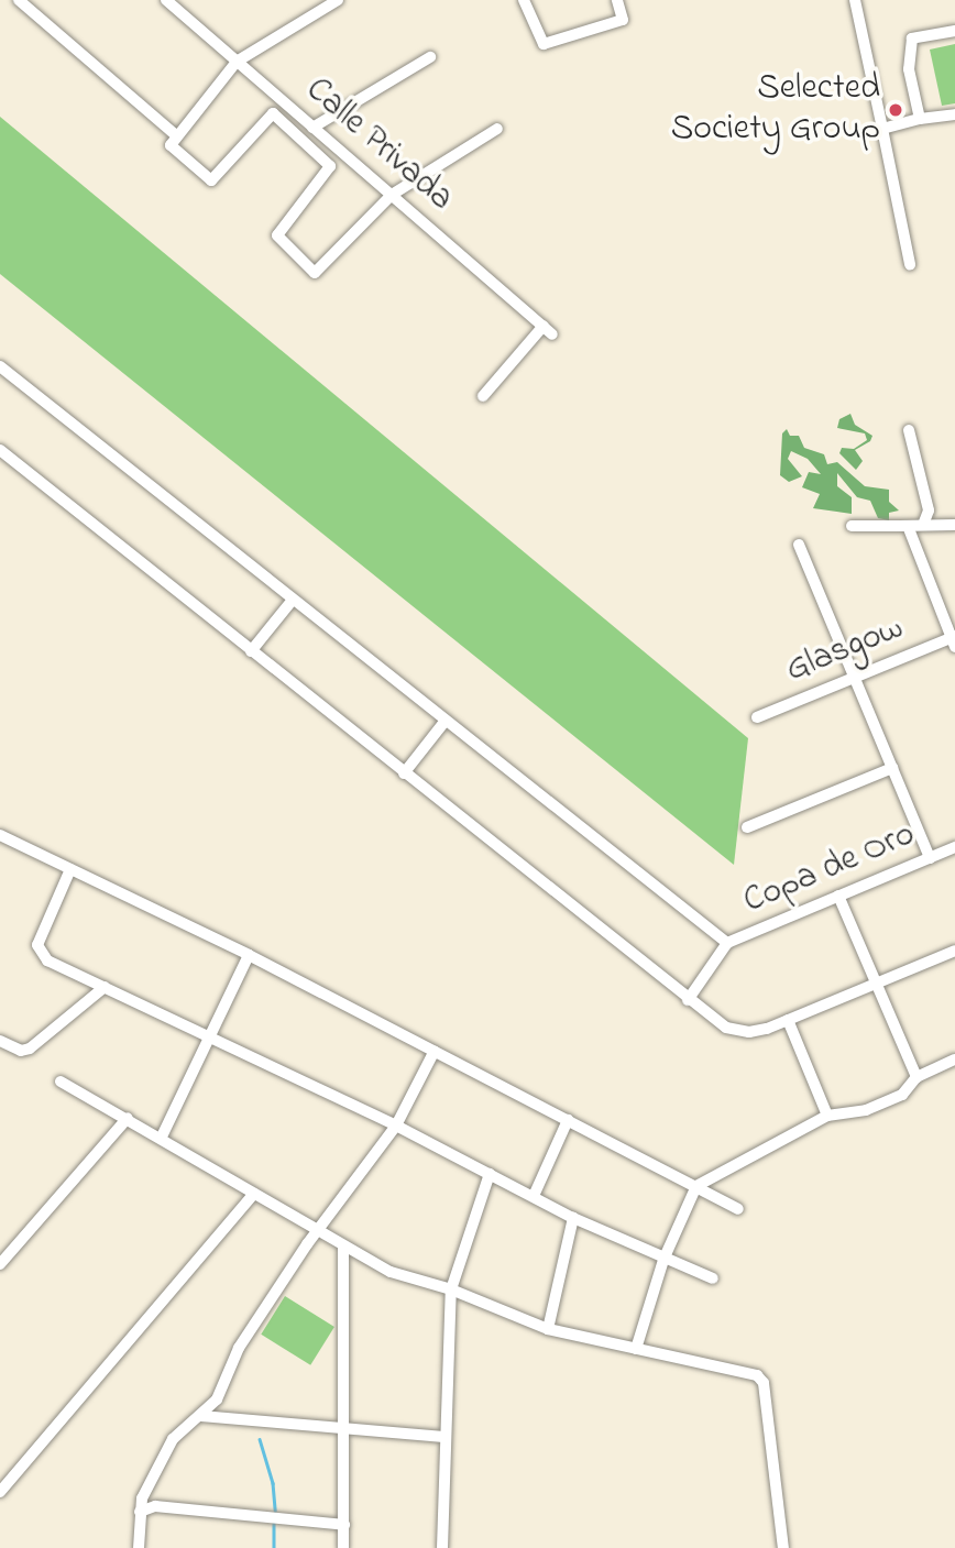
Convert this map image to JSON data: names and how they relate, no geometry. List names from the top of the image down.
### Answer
{
  "streets": {
    "street": ["Calle Privada", "Glasgow", "Copa de Oro"]
  },
  "places": ["Selected Society Group"]
}
